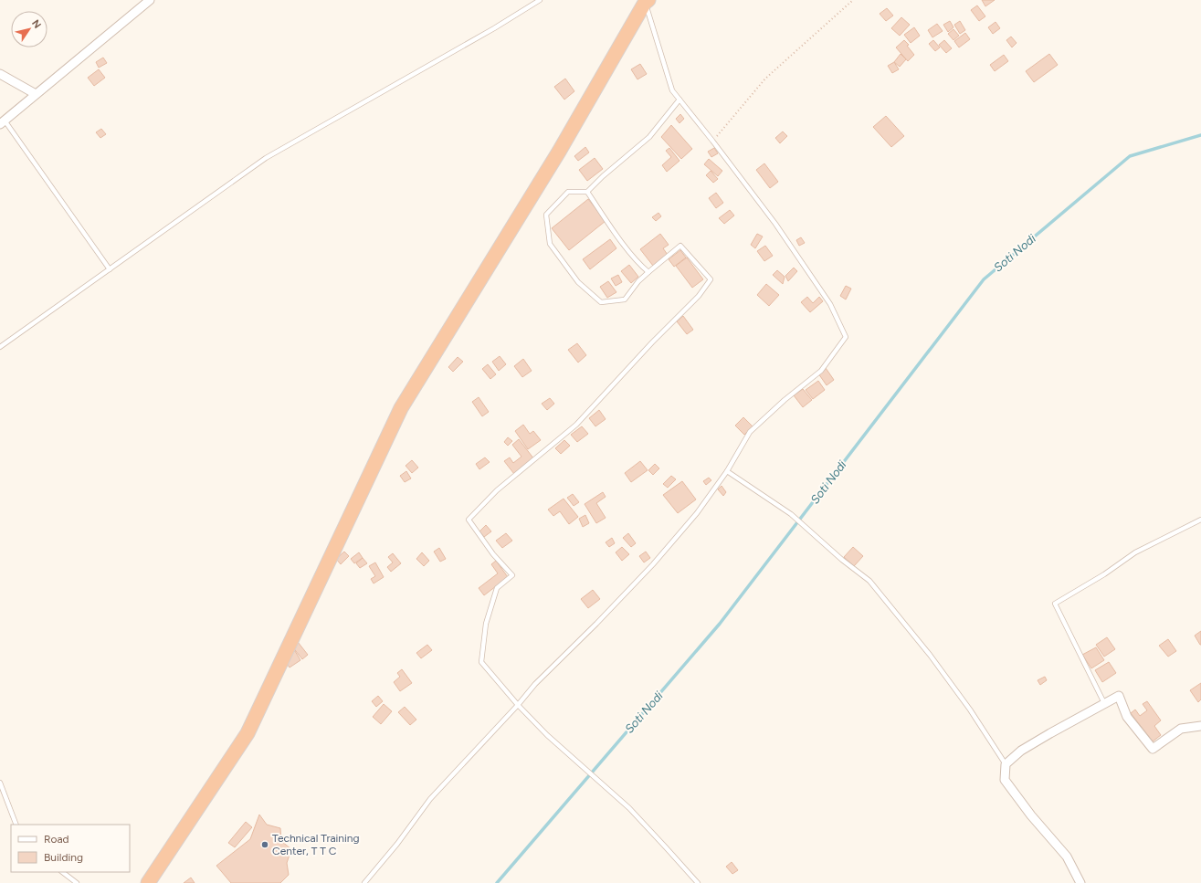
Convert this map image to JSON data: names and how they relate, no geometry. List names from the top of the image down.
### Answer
{
  "water": ["Soti Nodi"],
  "places": ["Technical Training Center, T T C"],
  "legend": ["Road", "Building"],
  "north": "top right"
}
